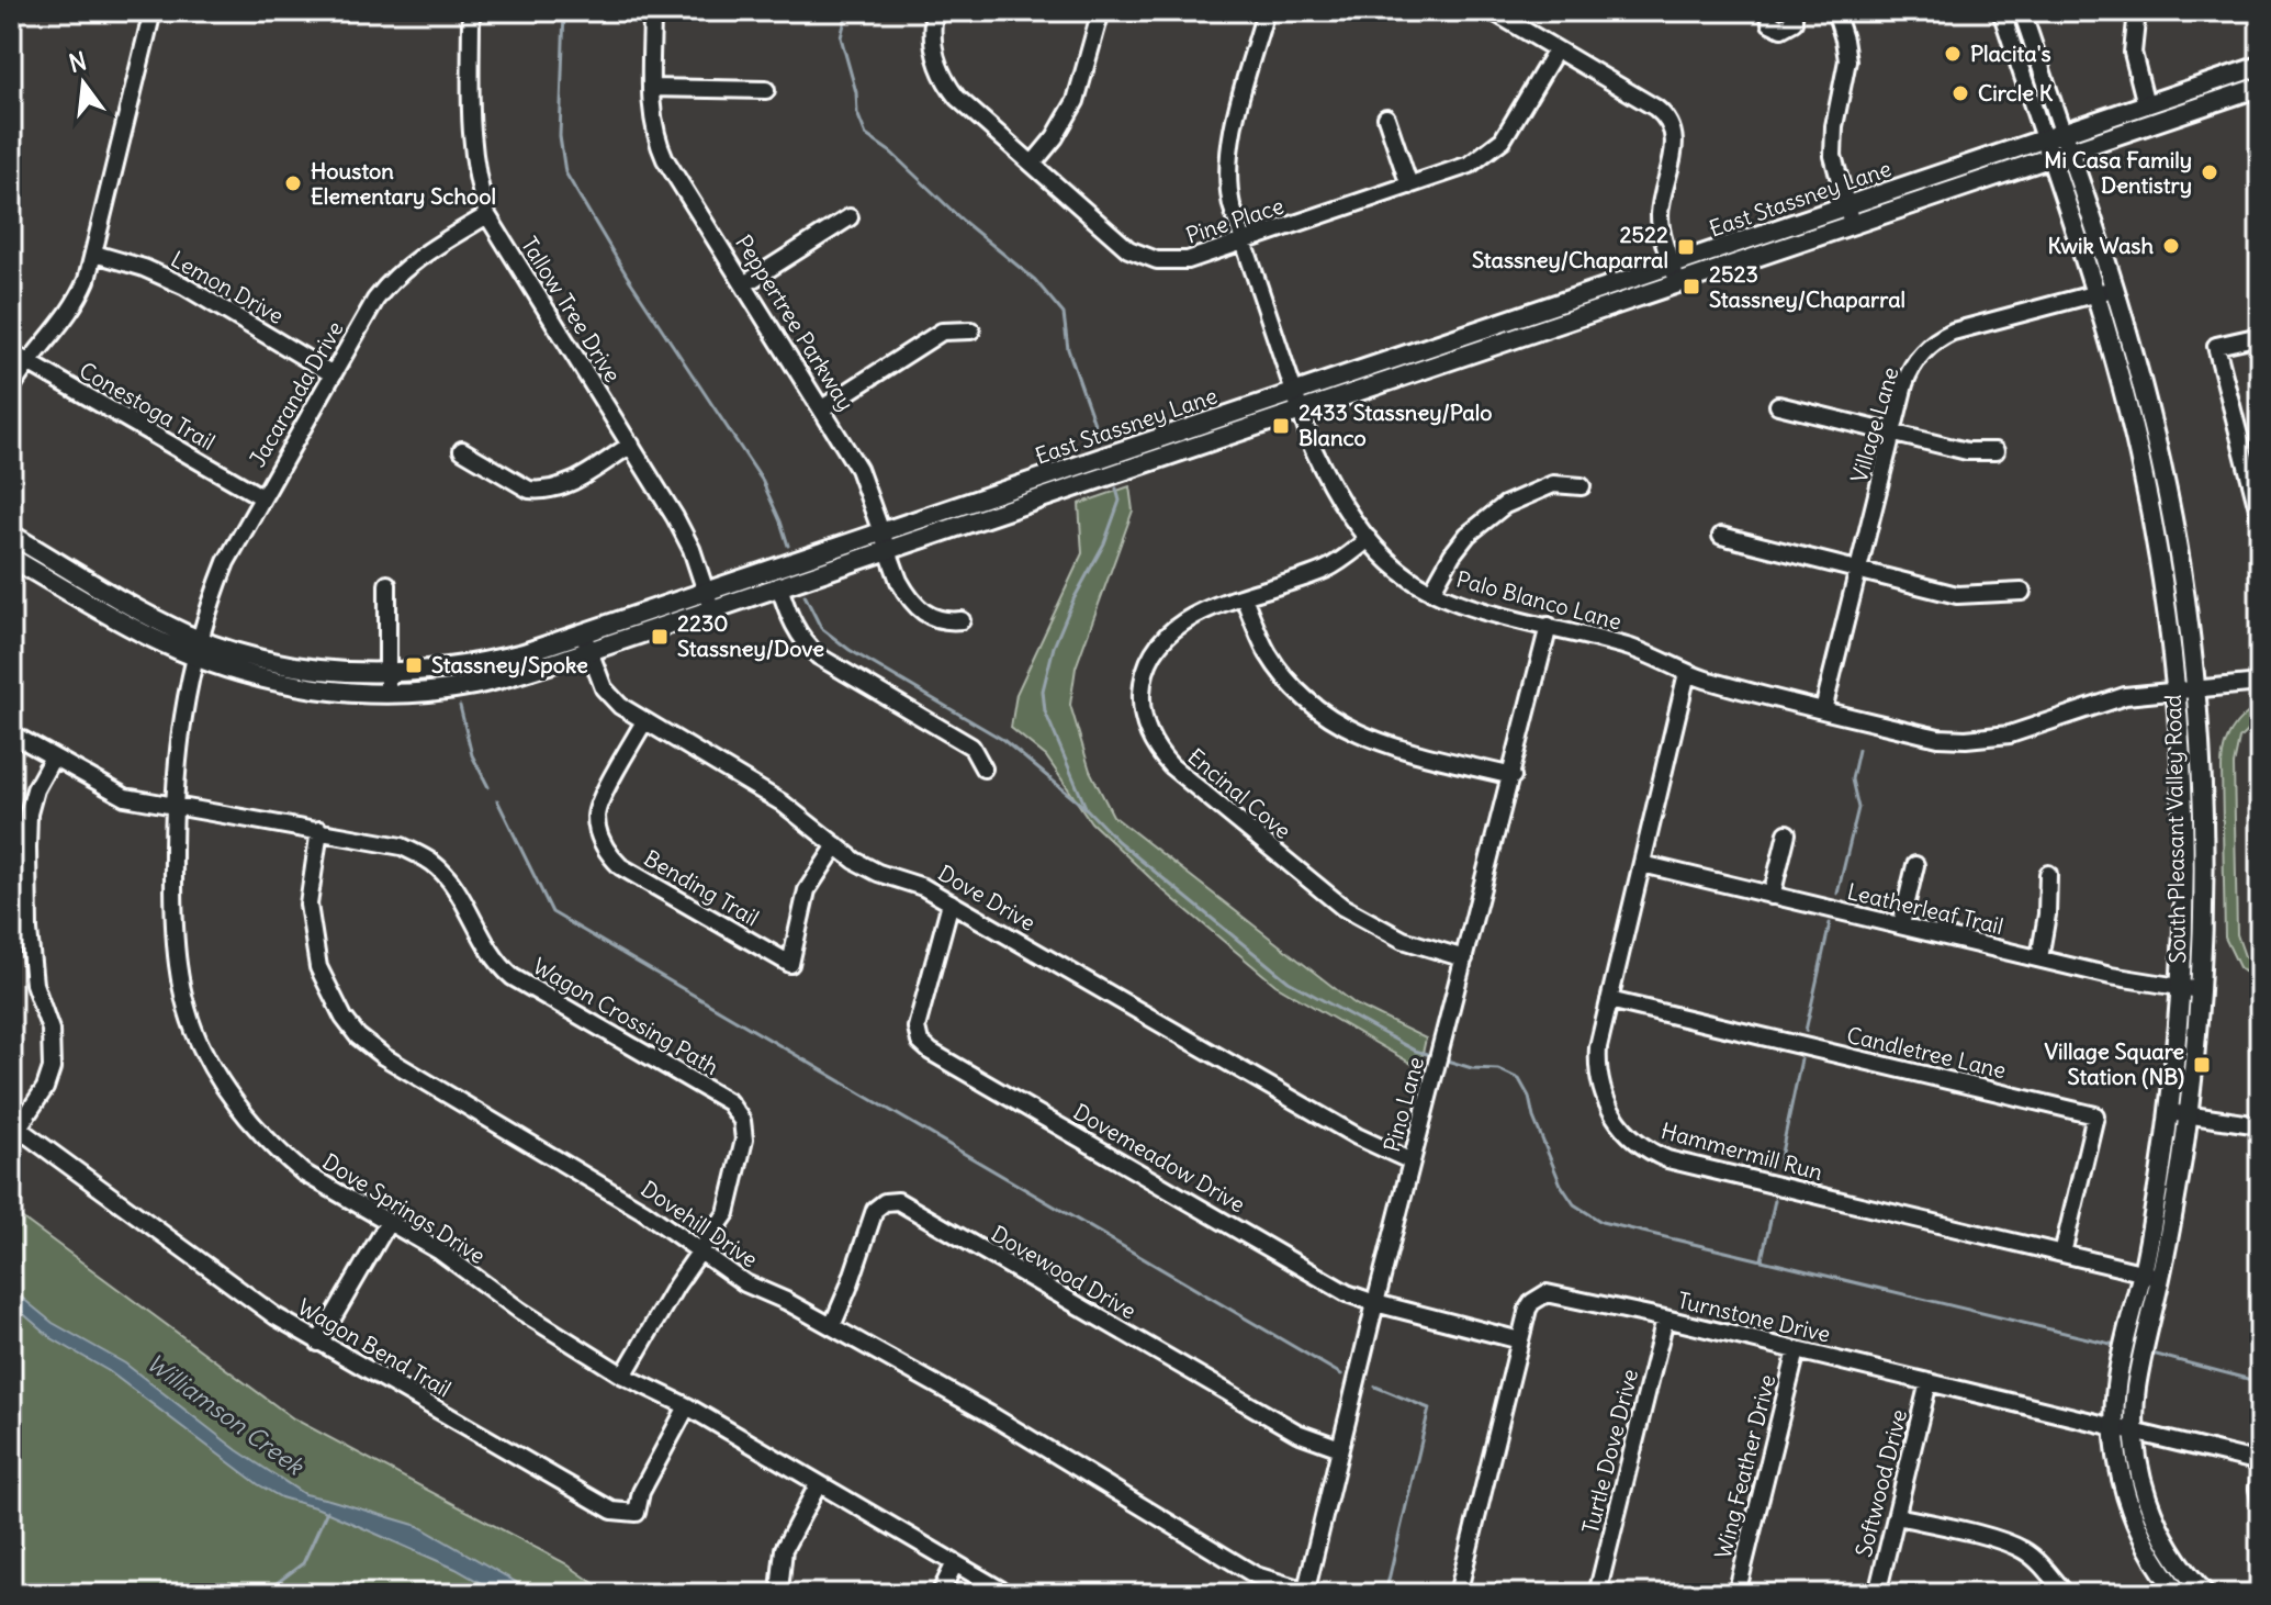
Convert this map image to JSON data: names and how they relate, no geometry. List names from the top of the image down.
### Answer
{
  "streets": {
    "main road": ["East Stassney Lane", "South Pleasant Valley Road"],
    "street": [
      "Pine Place",
      "Lemon Drive",
      "Tallow Tree Drive",
      "Peppertree Parkway",
      "Jacaranda Drive",
      "Conestoga Trail",
      "Village Lane",
      "Palo Blanco Lane",
      "Encinal Cove",
      "Bending Trail",
      "Dove Drive",
      "Leatherleaf Trail",
      "Wagon Crossing Path",
      "Candletree Lane",
      "Pino Lane",
      "Hammermill Run",
      "Dovemeadow Drive",
      "Dove Springs Drive",
      "Dovehill Drive",
      "Dovewood Drive",
      "Turnstone Drive",
      "Wagon Bend Trail",
      "Turtle Dove Drive",
      "Wing Feather Drive",
      "Softwood Drive"
    ]
  },
  "crossings": [
    ["East Stassney Lane", "Tallow Tree Drive"],
    ["East Stassney Lane", "Peppertree Parkway"],
    ["East Stassney Lane", "Jacaranda Drive"],
    ["East Stassney Lane", "Palo Blanco Lane"],
    ["East Stassney Lane", "South Pleasant Valley Road"],
    ["East Stassney Lane", "Dove Drive"],
    ["East Stassney Lane", "Dove Springs Drive"],
    ["Pine Place", "Palo Blanco Lane"],
    ["Lemon Drive", "Jacaranda Drive"],
    ["Tallow Tree Drive", "Jacaranda Drive"],
    ["Jacaranda Drive", "Conestoga Trail"],
    ["Jacaranda Drive", "Dove Springs Drive"],
    ["Village Lane", "Palo Blanco Lane"],
    ["Village Lane", "South Pleasant Valley Road"],
    ["Palo Blanco Lane", "Encinal Cove"],
    ["Palo Blanco Lane", "South Pleasant Valley Road"],
    ["Palo Blanco Lane", "Pino Lane"],
    ["Palo Blanco Lane", "Hammermill Run"],
    ["Encinal Cove", "Pino Lane"],
    ["South Pleasant Valley Road", "Leatherleaf Trail"],
    ["South Pleasant Valley Road", "Hammermill Run"],
    ["South Pleasant Valley Road", "Turnstone Drive"],
    ["Bending Trail", "Dove Drive"],
    ["Dove Drive", "Pino Lane"],
    ["Dove Drive", "Dovemeadow Drive"],
    ["Leatherleaf Trail", "Hammermill Run"],
    ["Wagon Crossing Path", "Dove Springs Drive"],
    ["Wagon Crossing Path", "Dovehill Drive"],
    ["Candletree Lane", "Hammermill Run"],
    ["Pino Lane", "Dovemeadow Drive"],
    ["Pino Lane", "Dovehill Drive"],
    ["Pino Lane", "Dovewood Drive"],
    ["Dovemeadow Drive", "Turnstone Drive"],
    ["Dove Springs Drive", "Wagon Bend Trail"],
    ["Dovehill Drive", "Dovewood Drive"],
    ["Turnstone Drive", "Turtle Dove Drive"],
    ["Turnstone Drive", "Wing Feather Drive"],
    ["Turnstone Drive", "Softwood Drive"]
  ],
  "water": ["Williamson Creek"],
  "places": {
    "other": [
      "Placita's",
      "Circle K",
      "Mi Casa Family Dentistry",
      "Houston Elementary School",
      "Kwik Wash"
    ],
    "transit": [
      "2522 Stassney/Chaparral",
      "2523 Stassney/Chaparral",
      "2433 Stassney/Palo Blanco",
      "2230 Stassney/Dove",
      "Stassney/Spoke",
      "Village Square Station (NB)"
    ]
  },
  "north": "top"
}
